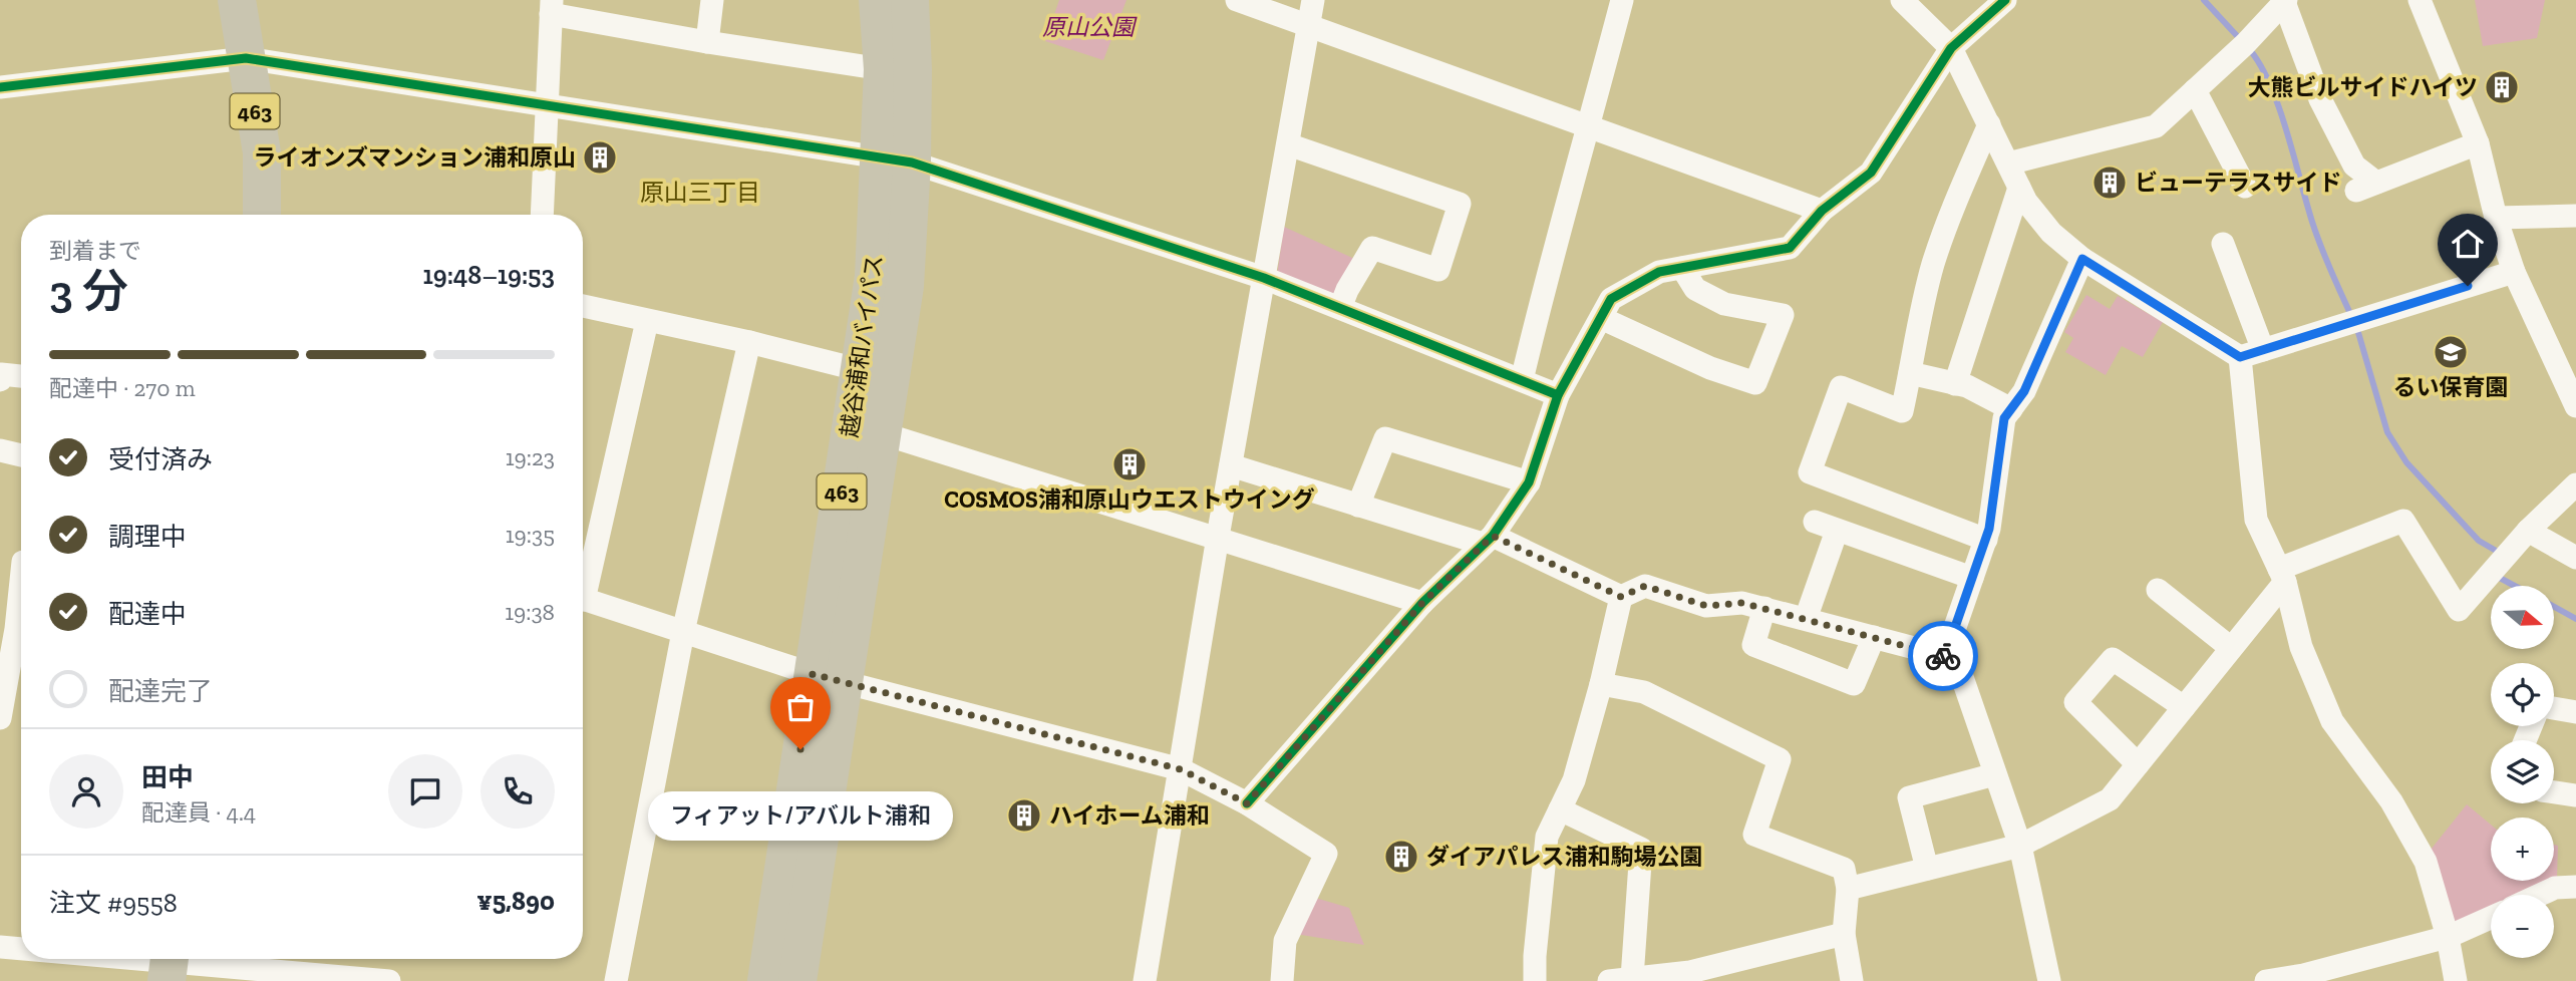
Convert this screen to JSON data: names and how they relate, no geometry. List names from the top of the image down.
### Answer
{
  "streets": {
    "highway": ["463", "越谷浦和バイパス"]
  },
  "districts": ["原山三丁目"],
  "parks": ["原山公園"],
  "places": {
    "building": [
      "大熊ビルサイドハイツ",
      "ライオンズマンション浦和原山",
      "ビューテラスサイド",
      "COSMOS浦和原山ウエストウイング",
      "ハイホーム浦和",
      "ダイアパレス浦和駒場公園"
    ],
    "school or university": ["るい保育園"],
    "other": ["フィアット/アバルト浦和"]
  },
  "north": "right",
  "page": {
    "heading": ["3 分", "到着まで", "19:48–19:53"],
    "panel": [
      "田中",
      "配達員 · 4.4",
      "注文 #9558",
      "¥5,890"
    ],
    "bar": "配達中 · 270 m",
    "list": [
      ["受付済み", "19:23"],
      ["調理中", "19:35"],
      ["配達中", "19:38"],
      "配達完了"
    ],
    "map_buttons": ["+", "−"],
    "bubble": "フィアット/アバルト浦和"
  }
}
